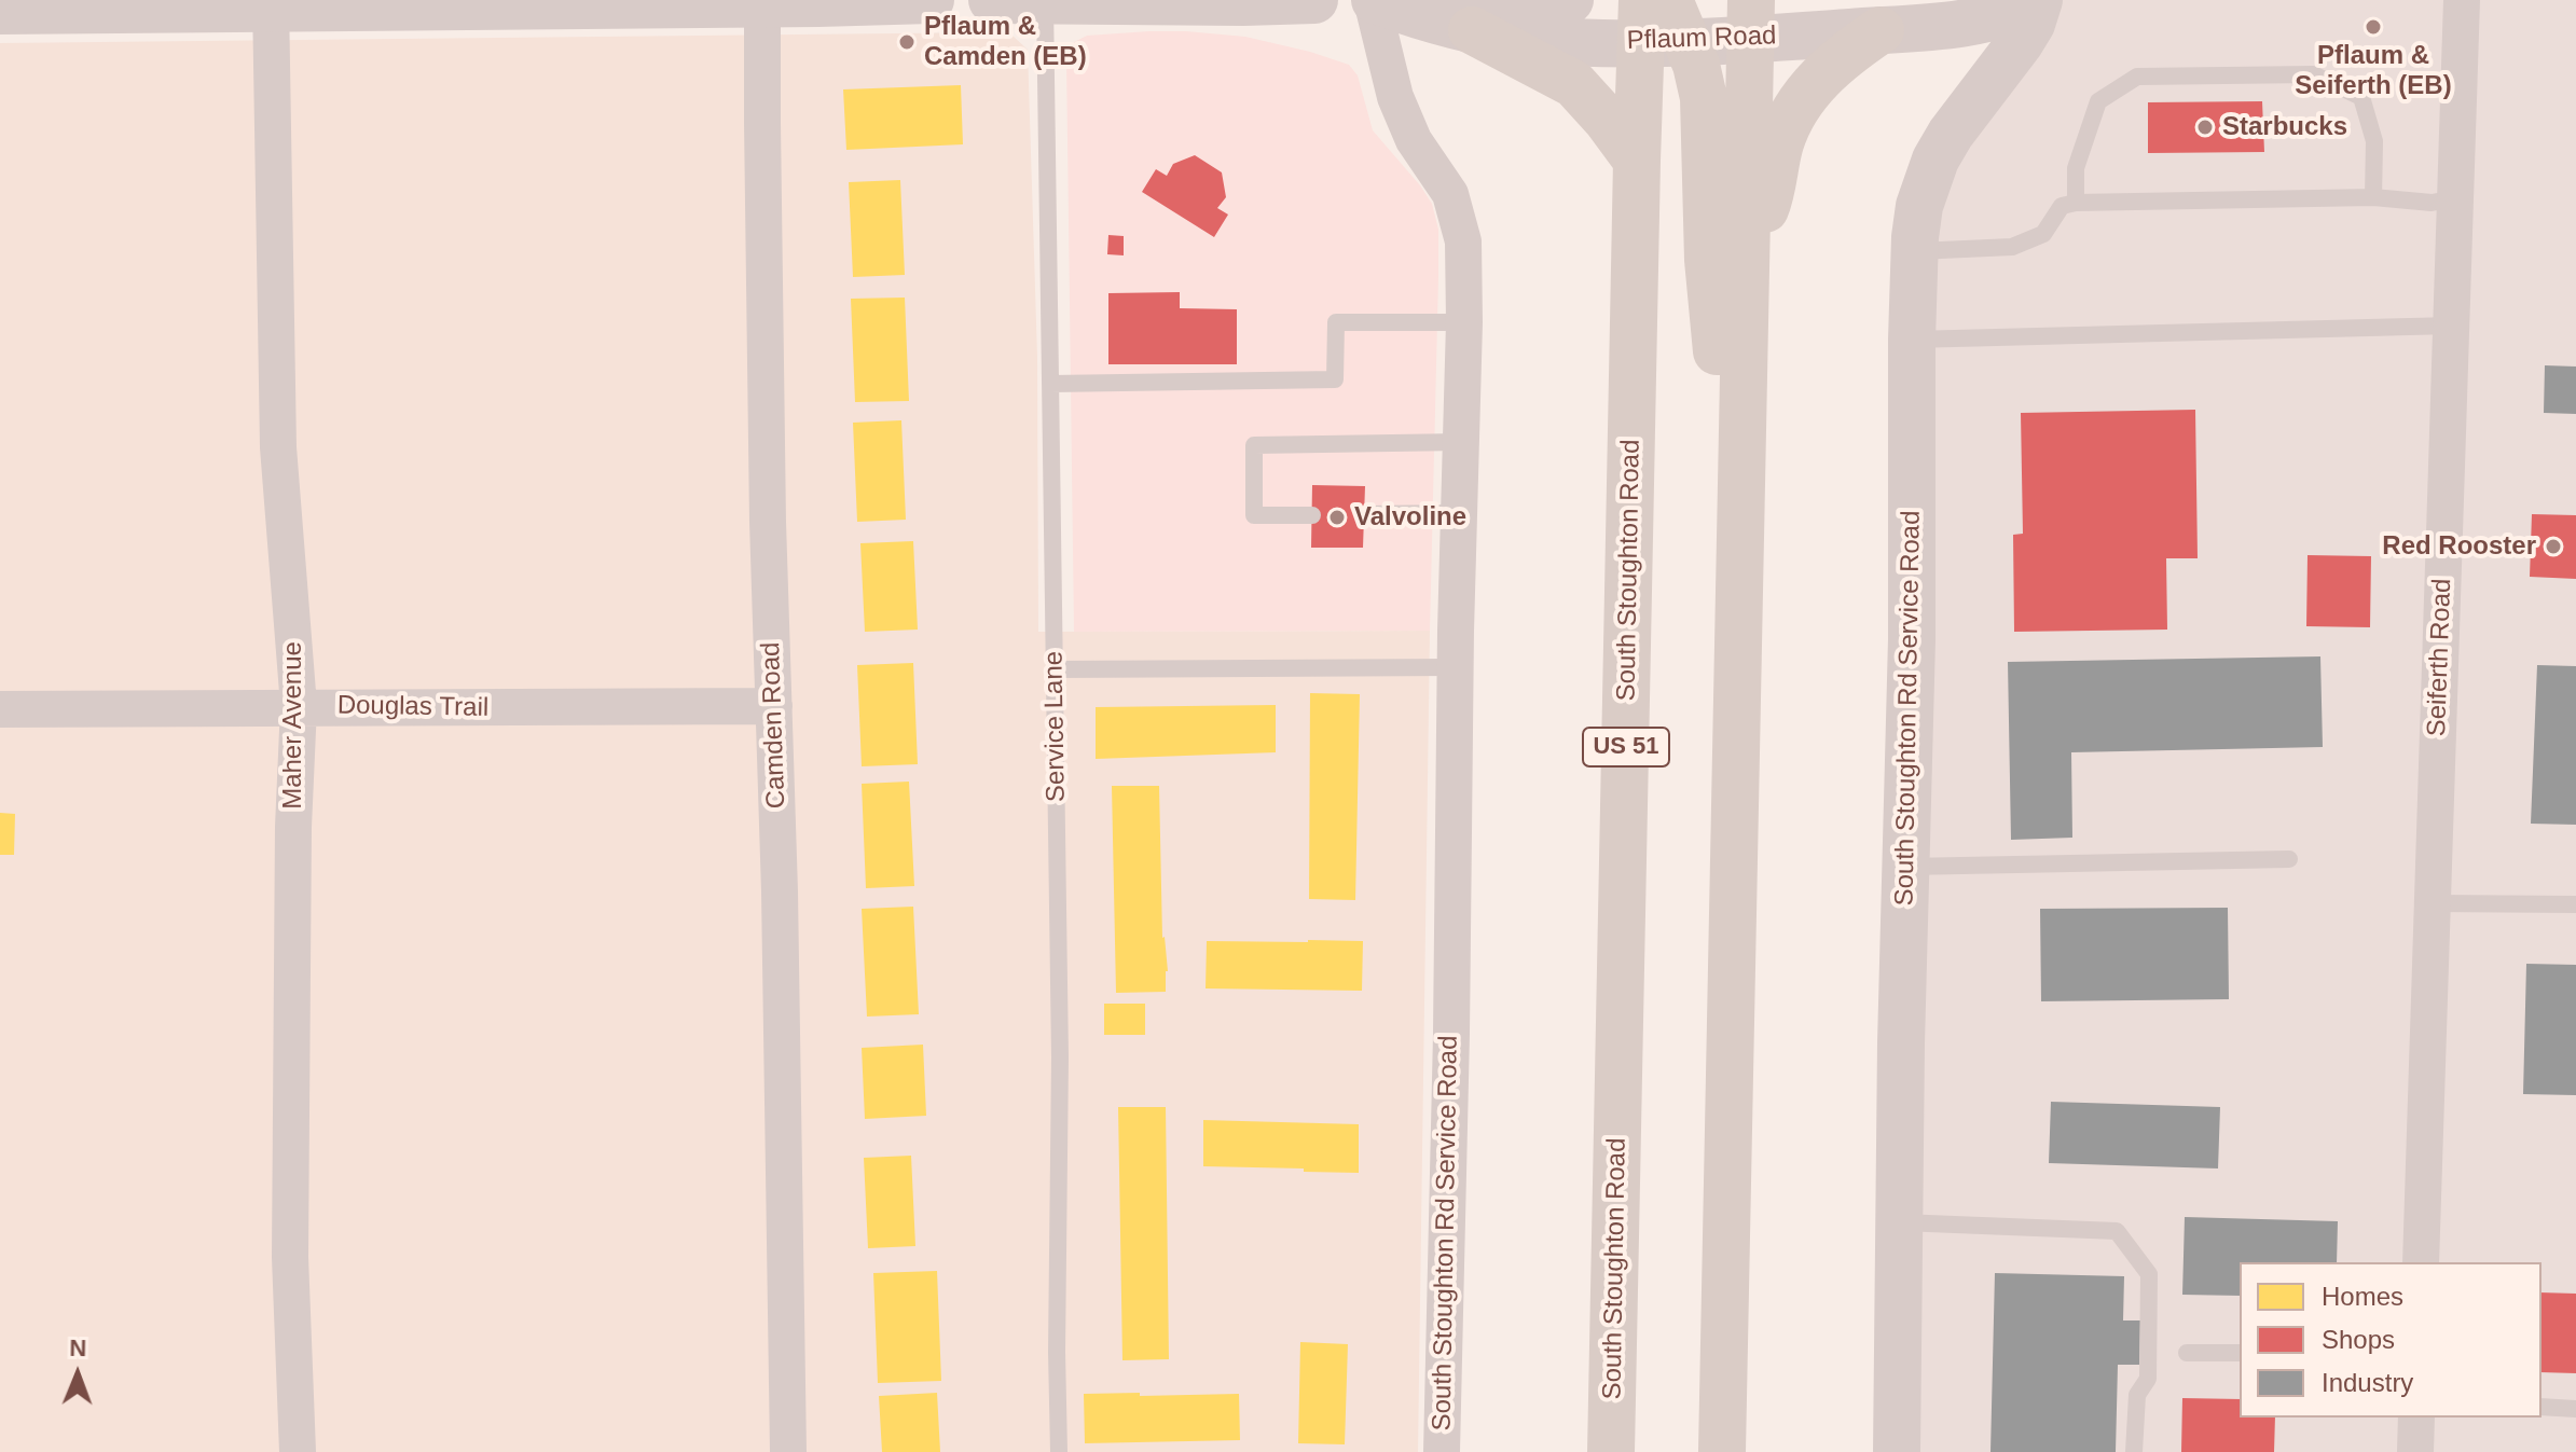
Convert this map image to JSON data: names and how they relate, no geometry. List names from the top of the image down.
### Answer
{
  "streets": {
    "main road": ["South Stoughton Road", "US 51"],
    "street": [
      "Pflaum Road",
      "Seiferth Road",
      "Douglas Trail",
      "South Stoughton Rd Service Road",
      "Maher Avenue",
      "Camden Road"
    ],
    "lane": ["Service Lane"]
  },
  "crossings": [
    ["Pflaum Road", "South Stoughton Road"],
    ["Pflaum Road", "South Stoughton Rd Service Road"],
    ["Douglas Trail", "Maher Avenue"],
    ["Douglas Trail", "Camden Road"]
  ],
  "places": [
    "Pflaum & Seiferth (EB)",
    "Pflaum & Camden (EB)",
    "Starbucks",
    "Valvoline",
    "Red Rooster"
  ],
  "legend": ["Homes", "Shops", "Industry"],
  "north": "top"
}
